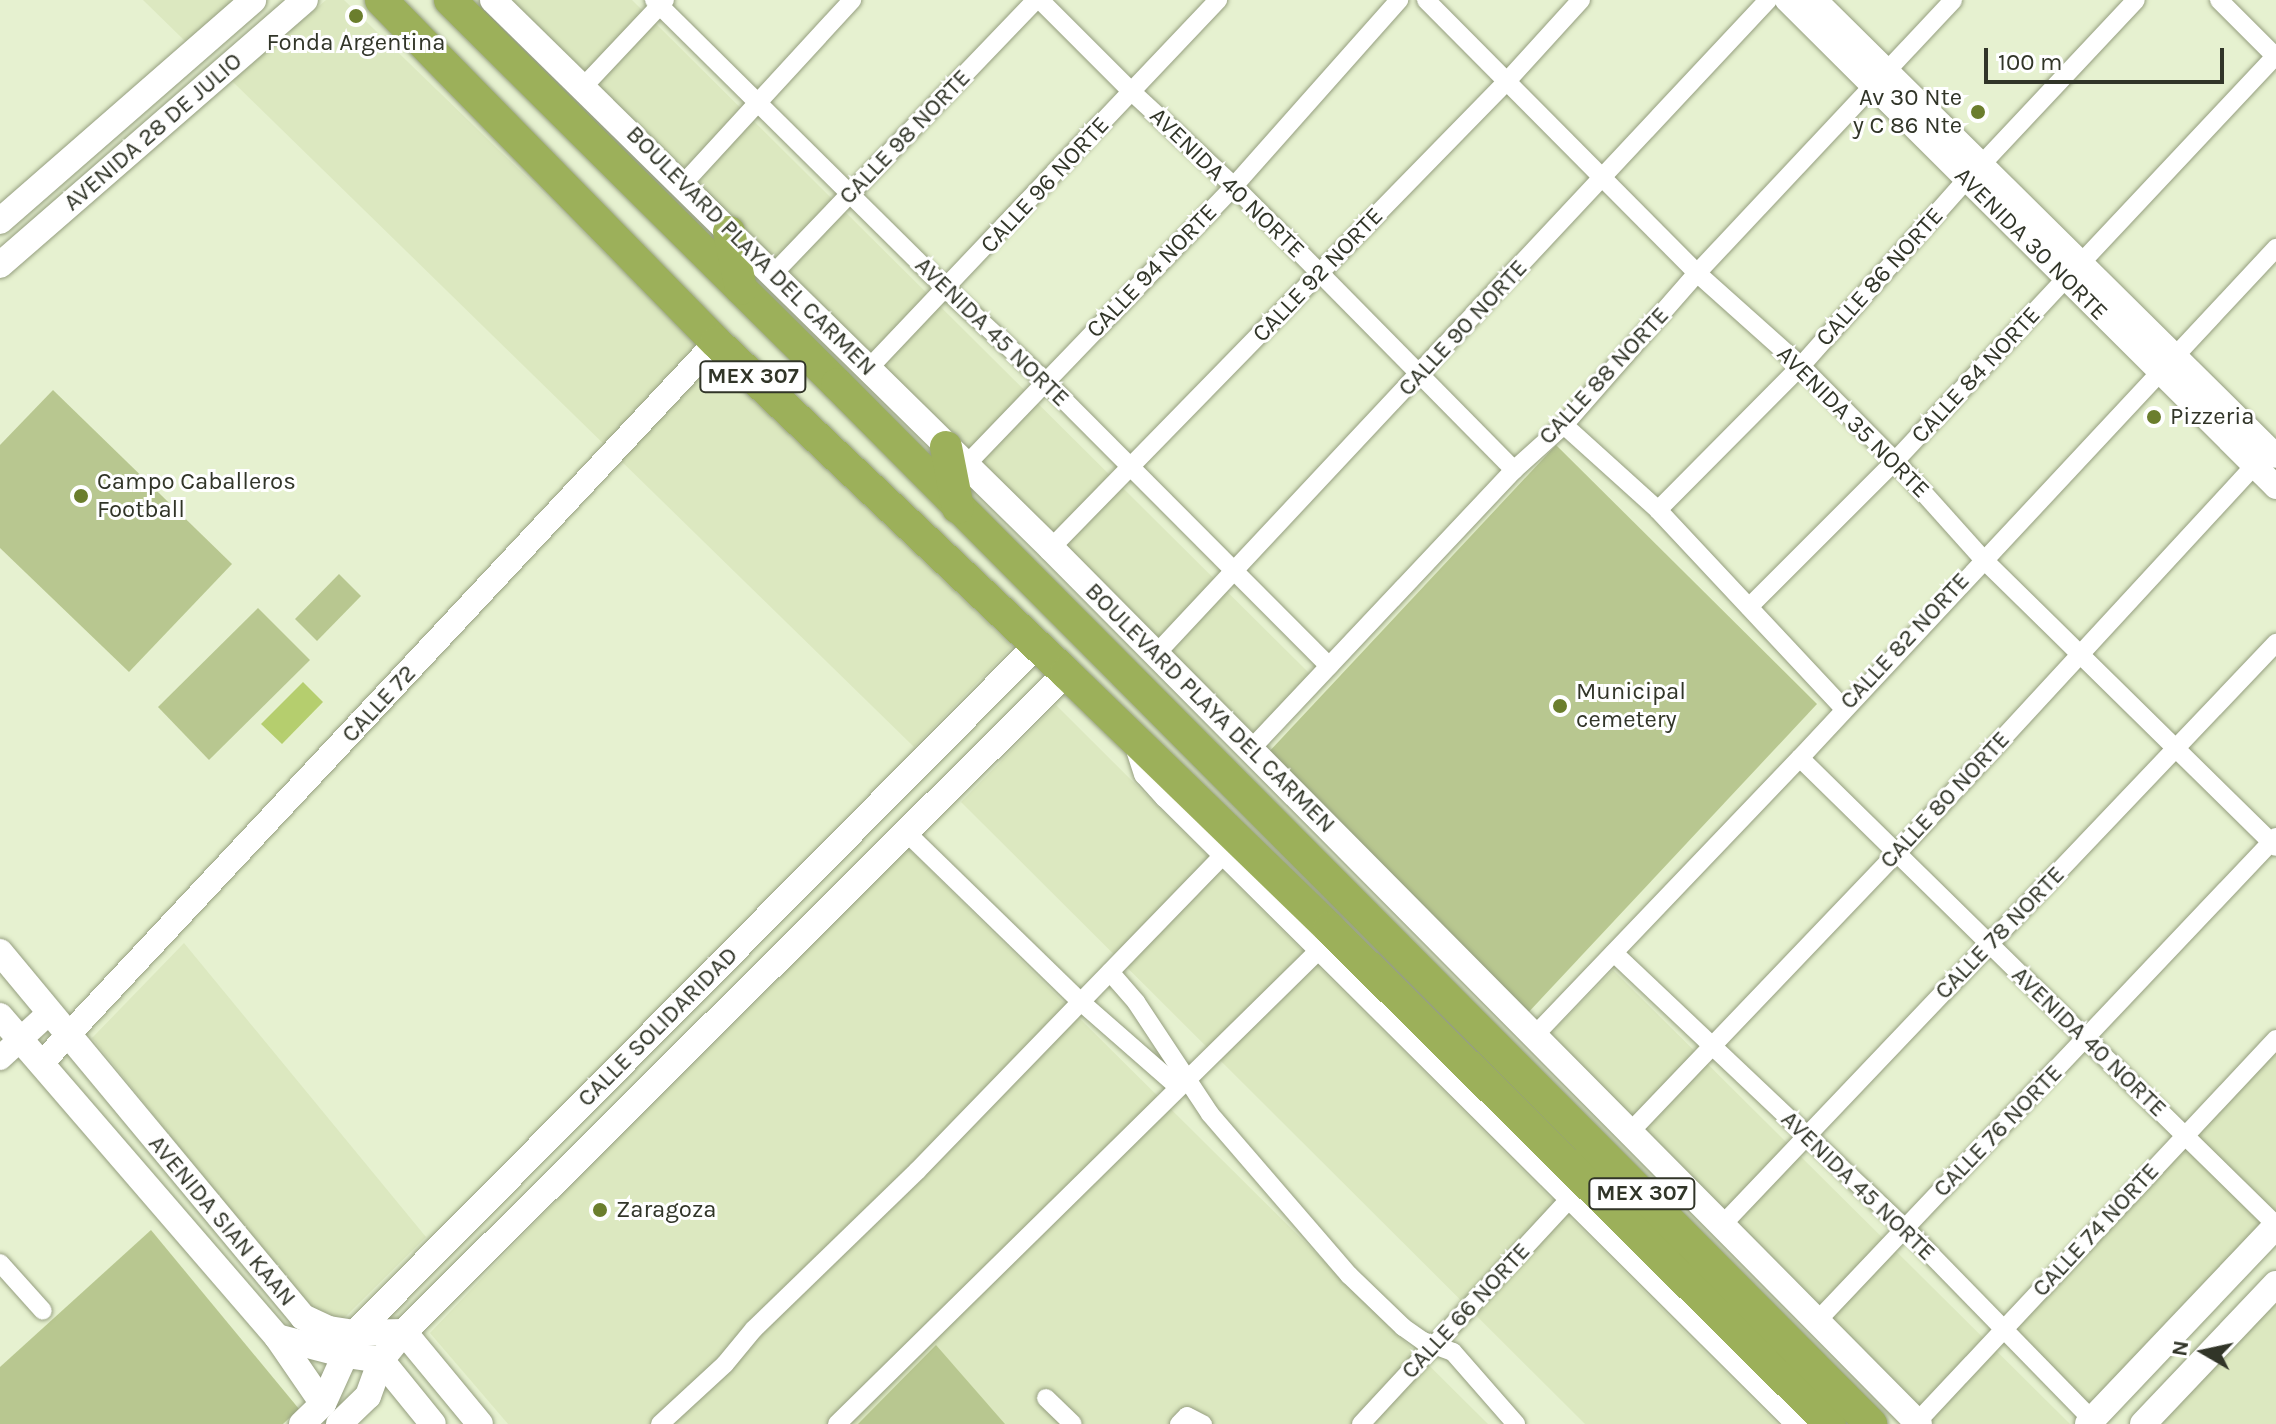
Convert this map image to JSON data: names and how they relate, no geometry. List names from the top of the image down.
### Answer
{
  "streets": {
    "highway": ["MEX 307"],
    "main road": [
      "AVENIDA 28 DE JULIO",
      "BOULEVARD PLAYA DEL CARMEN",
      "CALLE SOLIDARIDAD",
      "AVENIDA SIAN KAAN"
    ],
    "street": [
      "CALLE 98 NORTE",
      "AVENIDA 40 NORTE",
      "CALLE 96 NORTE",
      "AVENIDA 30 NORTE",
      "CALLE 94 NORTE",
      "CALLE 92 NORTE",
      "CALLE 86 NORTE",
      "CALLE 90 NORTE",
      "AVENIDA 45 NORTE",
      "CALLE 84 NORTE",
      "CALLE 88 NORTE",
      "AVENIDA 35 NORTE",
      "CALLE 82 NORTE",
      "CALLE 72",
      "CALLE 80 NORTE",
      "CALLE 78 NORTE",
      "CALLE 76 NORTE",
      "CALLE 74 NORTE",
      "CALLE 66 NORTE"
    ]
  },
  "crossings": [
    ["CALLE 98 NORTE", "AVENIDA 40 NORTE"],
    ["CALLE 98 NORTE", "BOULEVARD PLAYA DEL CARMEN"],
    ["CALLE 98 NORTE", "AVENIDA 45 NORTE"],
    ["AVENIDA 40 NORTE", "CALLE 96 NORTE"],
    ["AVENIDA 40 NORTE", "CALLE 94 NORTE"],
    ["AVENIDA 40 NORTE", "CALLE 92 NORTE"],
    ["AVENIDA 40 NORTE", "CALLE 90 NORTE"],
    ["AVENIDA 40 NORTE", "CALLE 88 NORTE"],
    ["AVENIDA 40 NORTE", "CALLE 82 NORTE"],
    ["AVENIDA 40 NORTE", "CALLE 80 NORTE"],
    ["AVENIDA 40 NORTE", "CALLE 78 NORTE"],
    ["AVENIDA 40 NORTE", "CALLE 76 NORTE"],
    ["AVENIDA 40 NORTE", "CALLE 74 NORTE"],
    ["CALLE 96 NORTE", "BOULEVARD PLAYA DEL CARMEN"],
    ["CALLE 96 NORTE", "AVENIDA 45 NORTE"],
    ["AVENIDA 30 NORTE", "CALLE 86 NORTE"],
    ["AVENIDA 30 NORTE", "CALLE 84 NORTE"],
    ["AVENIDA 30 NORTE", "CALLE 88 NORTE"],
    ["AVENIDA 30 NORTE", "CALLE 82 NORTE"],
    ["AVENIDA 30 NORTE", "CALLE 80 NORTE"],
    ["BOULEVARD PLAYA DEL CARMEN", "CALLE 94 NORTE"],
    ["BOULEVARD PLAYA DEL CARMEN", "CALLE 92 NORTE"],
    ["BOULEVARD PLAYA DEL CARMEN", "CALLE 90 NORTE"],
    ["BOULEVARD PLAYA DEL CARMEN", "CALLE 88 NORTE"],
    ["BOULEVARD PLAYA DEL CARMEN", "CALLE 82 NORTE"],
    ["BOULEVARD PLAYA DEL CARMEN", "CALLE 80 NORTE"],
    ["BOULEVARD PLAYA DEL CARMEN", "CALLE 78 NORTE"],
    ["BOULEVARD PLAYA DEL CARMEN", "CALLE 76 NORTE"],
    ["BOULEVARD PLAYA DEL CARMEN", "CALLE 74 NORTE"],
    ["CALLE 94 NORTE", "AVENIDA 45 NORTE"],
    ["CALLE 92 NORTE", "AVENIDA 45 NORTE"],
    ["CALLE 92 NORTE", "AVENIDA 35 NORTE"],
    ["CALLE 86 NORTE", "AVENIDA 35 NORTE"],
    ["CALLE 90 NORTE", "AVENIDA 45 NORTE"],
    ["CALLE 90 NORTE", "AVENIDA 35 NORTE"],
    ["AVENIDA 45 NORTE", "CALLE 88 NORTE"],
    ["AVENIDA 45 NORTE", "CALLE 82 NORTE"],
    ["AVENIDA 45 NORTE", "CALLE 80 NORTE"],
    ["AVENIDA 45 NORTE", "CALLE 78 NORTE"],
    ["AVENIDA 45 NORTE", "CALLE 76 NORTE"],
    ["AVENIDA 45 NORTE", "CALLE 74 NORTE"],
    ["CALLE 84 NORTE", "AVENIDA 35 NORTE"],
    ["CALLE 88 NORTE", "AVENIDA 35 NORTE"],
    ["MEX 307", "CALLE 72"],
    ["MEX 307", "CALLE SOLIDARIDAD"],
    ["AVENIDA 35 NORTE", "CALLE 82 NORTE"],
    ["AVENIDA 35 NORTE", "CALLE 80 NORTE"],
    ["AVENIDA 35 NORTE", "CALLE 78 NORTE"],
    ["AVENIDA 35 NORTE", "CALLE 76 NORTE"],
    ["CALLE 72", "AVENIDA SIAN KAAN"],
    ["CALLE SOLIDARIDAD", "AVENIDA SIAN KAAN"]
  ],
  "places": [
    "Fonda Argentina",
    "Av 30 Nte y C 86 Nte",
    "Pizzeria",
    "Campo Caballeros Football",
    "Municipal cemetery",
    "Zaragoza"
  ],
  "scale_bar": "100 m",
  "north": "left"
}
